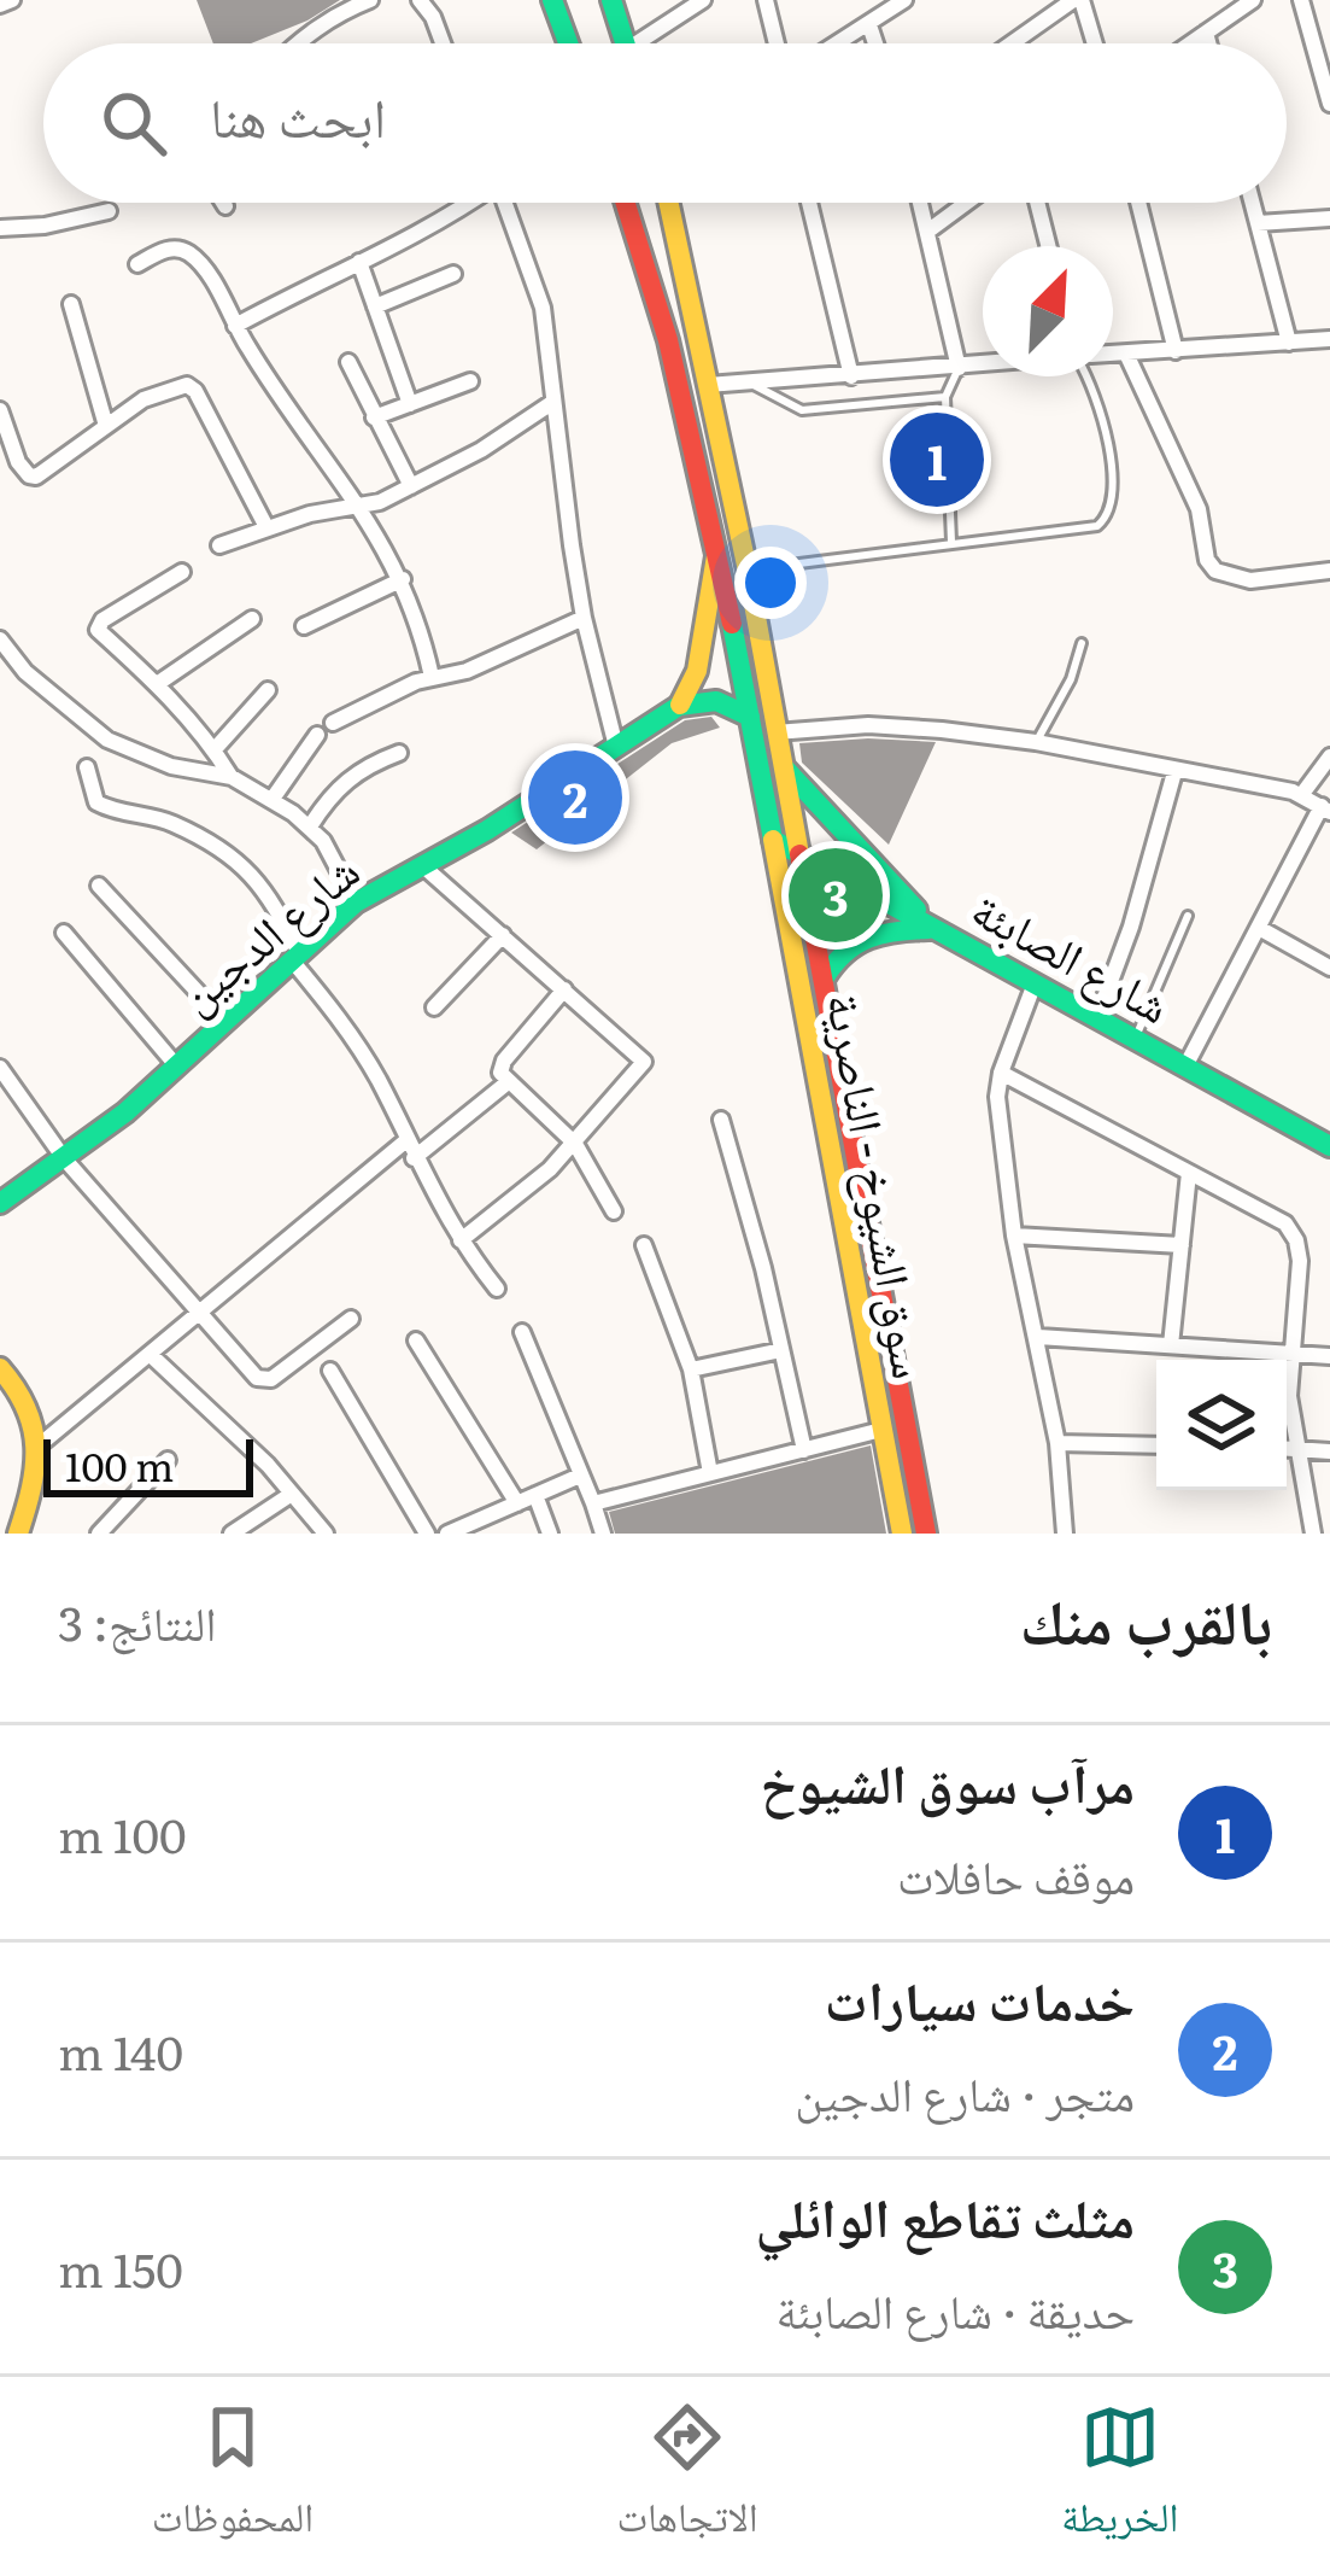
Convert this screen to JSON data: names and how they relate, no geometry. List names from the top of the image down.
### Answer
{
  "streets": {
    "main road": ["شارع الدجين", "شارع الصابئة", "سوق الشيوخ - الناصرية"]
  },
  "crossings": [
    ["شارع الصابئة", "سوق الشيوخ - الناصرية"]
  ],
  "scale_bar": "100 m",
  "north": "top right",
  "page": {
    "search": "ابحث هنا",
    "pins": ["1", "2", "3"],
    "scale": "100 m",
    "heading": ["بالقرب منك", "النتائج: 3"],
    "list": [
      {
        "mark": "1",
        "name": "مرآب سوق الشيوخ",
        "note": "موقف حافلات",
        "value": "100 m"
      },
      {
        "mark": "2",
        "name": "خدمات سيارات",
        "note": "متجر · شارع الدجين",
        "value": "140 m"
      },
      {
        "mark": "3",
        "name": "مثلث تقاطع الوائلي",
        "note": "حديقة · شارع الصابئة",
        "value": "150 m"
      }
    ],
    "nav": ["الخريطة", "الاتجاهات", "المحفوظات"]
  }
}
